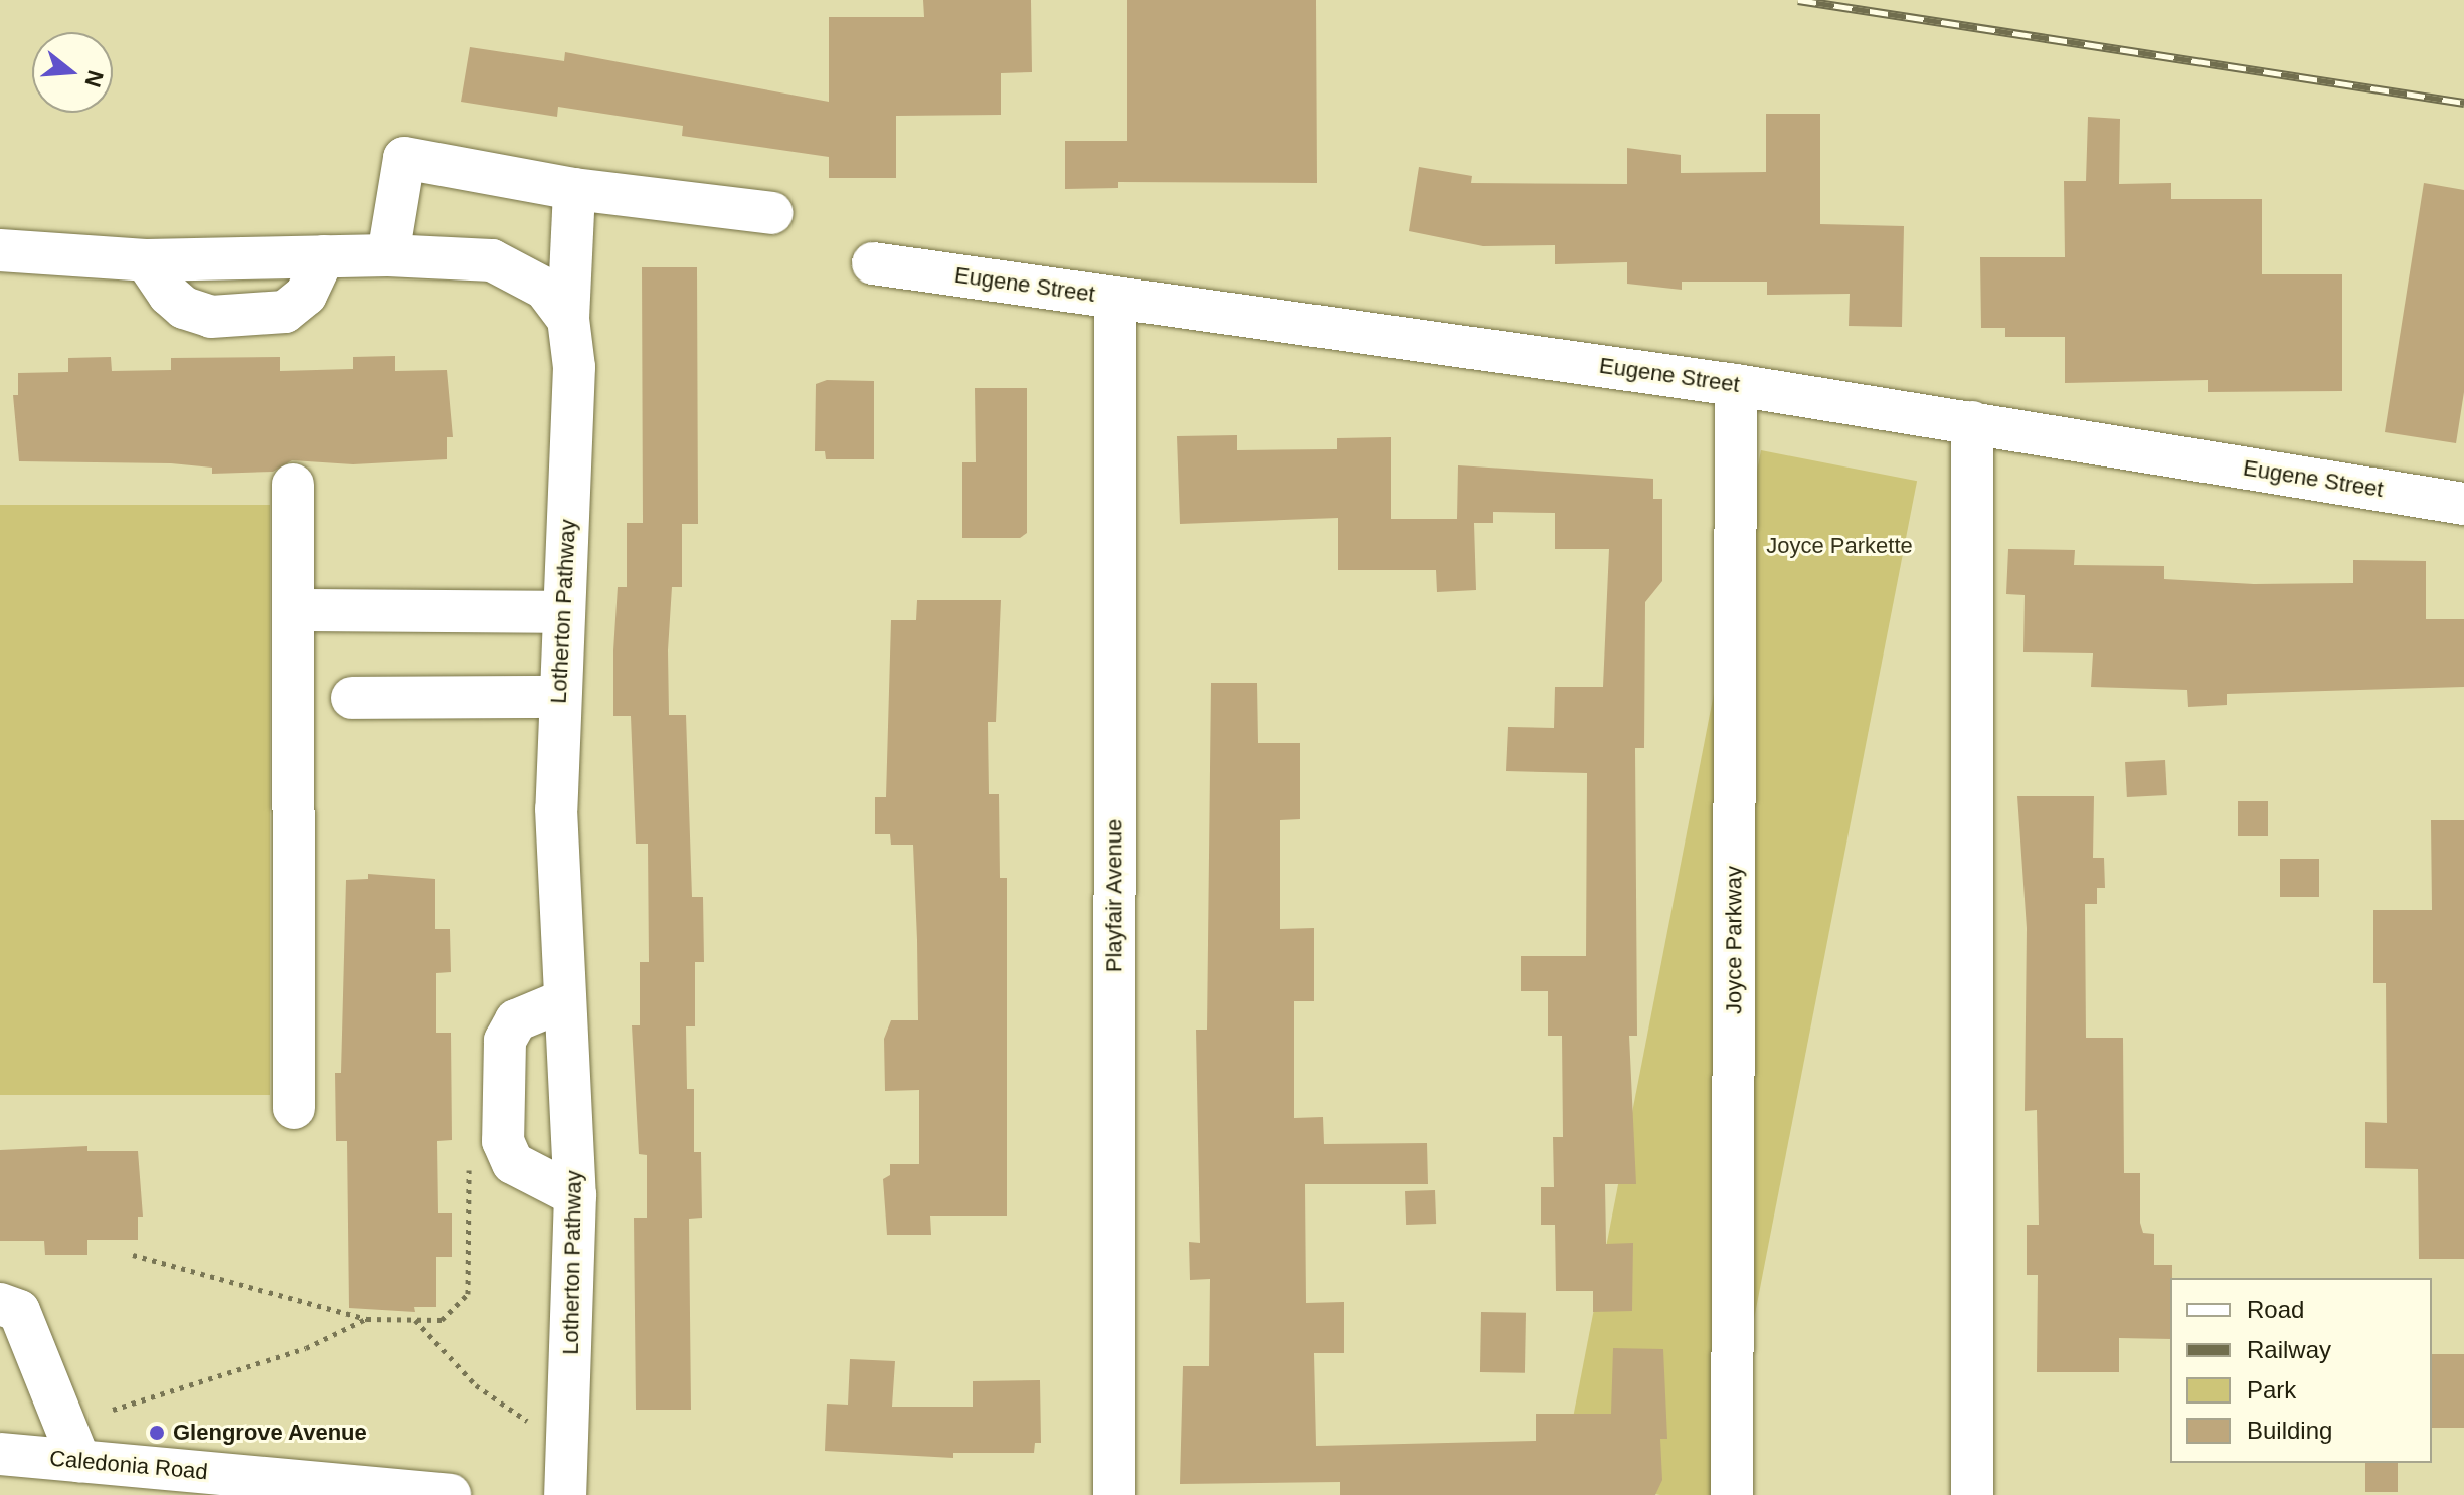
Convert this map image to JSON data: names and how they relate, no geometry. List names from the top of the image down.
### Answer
{
  "streets": {
    "street": [
      "Eugene Street",
      "Lotherton Pathway",
      "Playfair Avenue",
      "Joyce Parkway",
      "Caledonia Road"
    ]
  },
  "crossings": [
    ["Eugene Street", "Playfair Avenue"],
    ["Eugene Street", "Joyce Parkway"]
  ],
  "parks": ["Joyce Parkette"],
  "places": ["Glengrove Avenue"],
  "legend": [
    "Road",
    "Railway",
    "Park",
    "Building"
  ],
  "north": "right"
}
